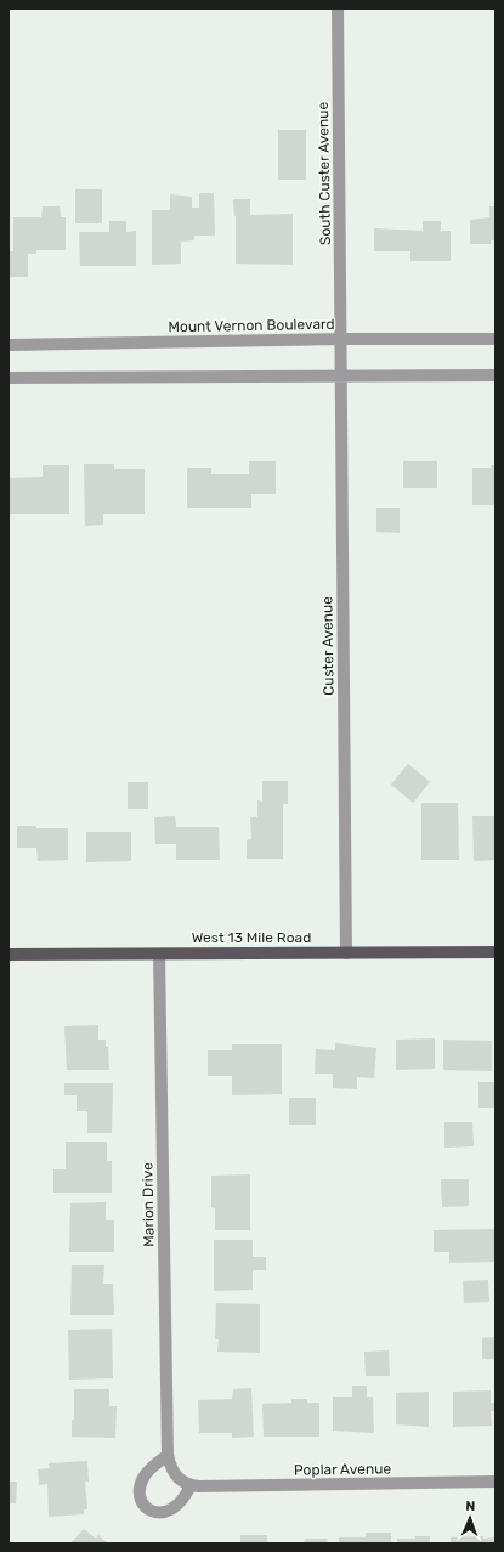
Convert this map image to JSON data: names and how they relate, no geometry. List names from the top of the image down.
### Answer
{
  "streets": {
    "main road": ["West 13 Mile Road"],
    "street": [
      "South Custer Avenue",
      "Mount Vernon Boulevard",
      "Custer Avenue",
      "Marion Drive",
      "Poplar Avenue"
    ]
  },
  "crossings": [
    ["South Custer Avenue", "Mount Vernon Boulevard"],
    ["South Custer Avenue", "Custer Avenue"],
    ["Mount Vernon Boulevard", "Custer Avenue"],
    ["Custer Avenue", "West 13 Mile Road"],
    ["West 13 Mile Road", "Marion Drive"],
    ["Marion Drive", "Poplar Avenue"]
  ],
  "north": "top"
}
